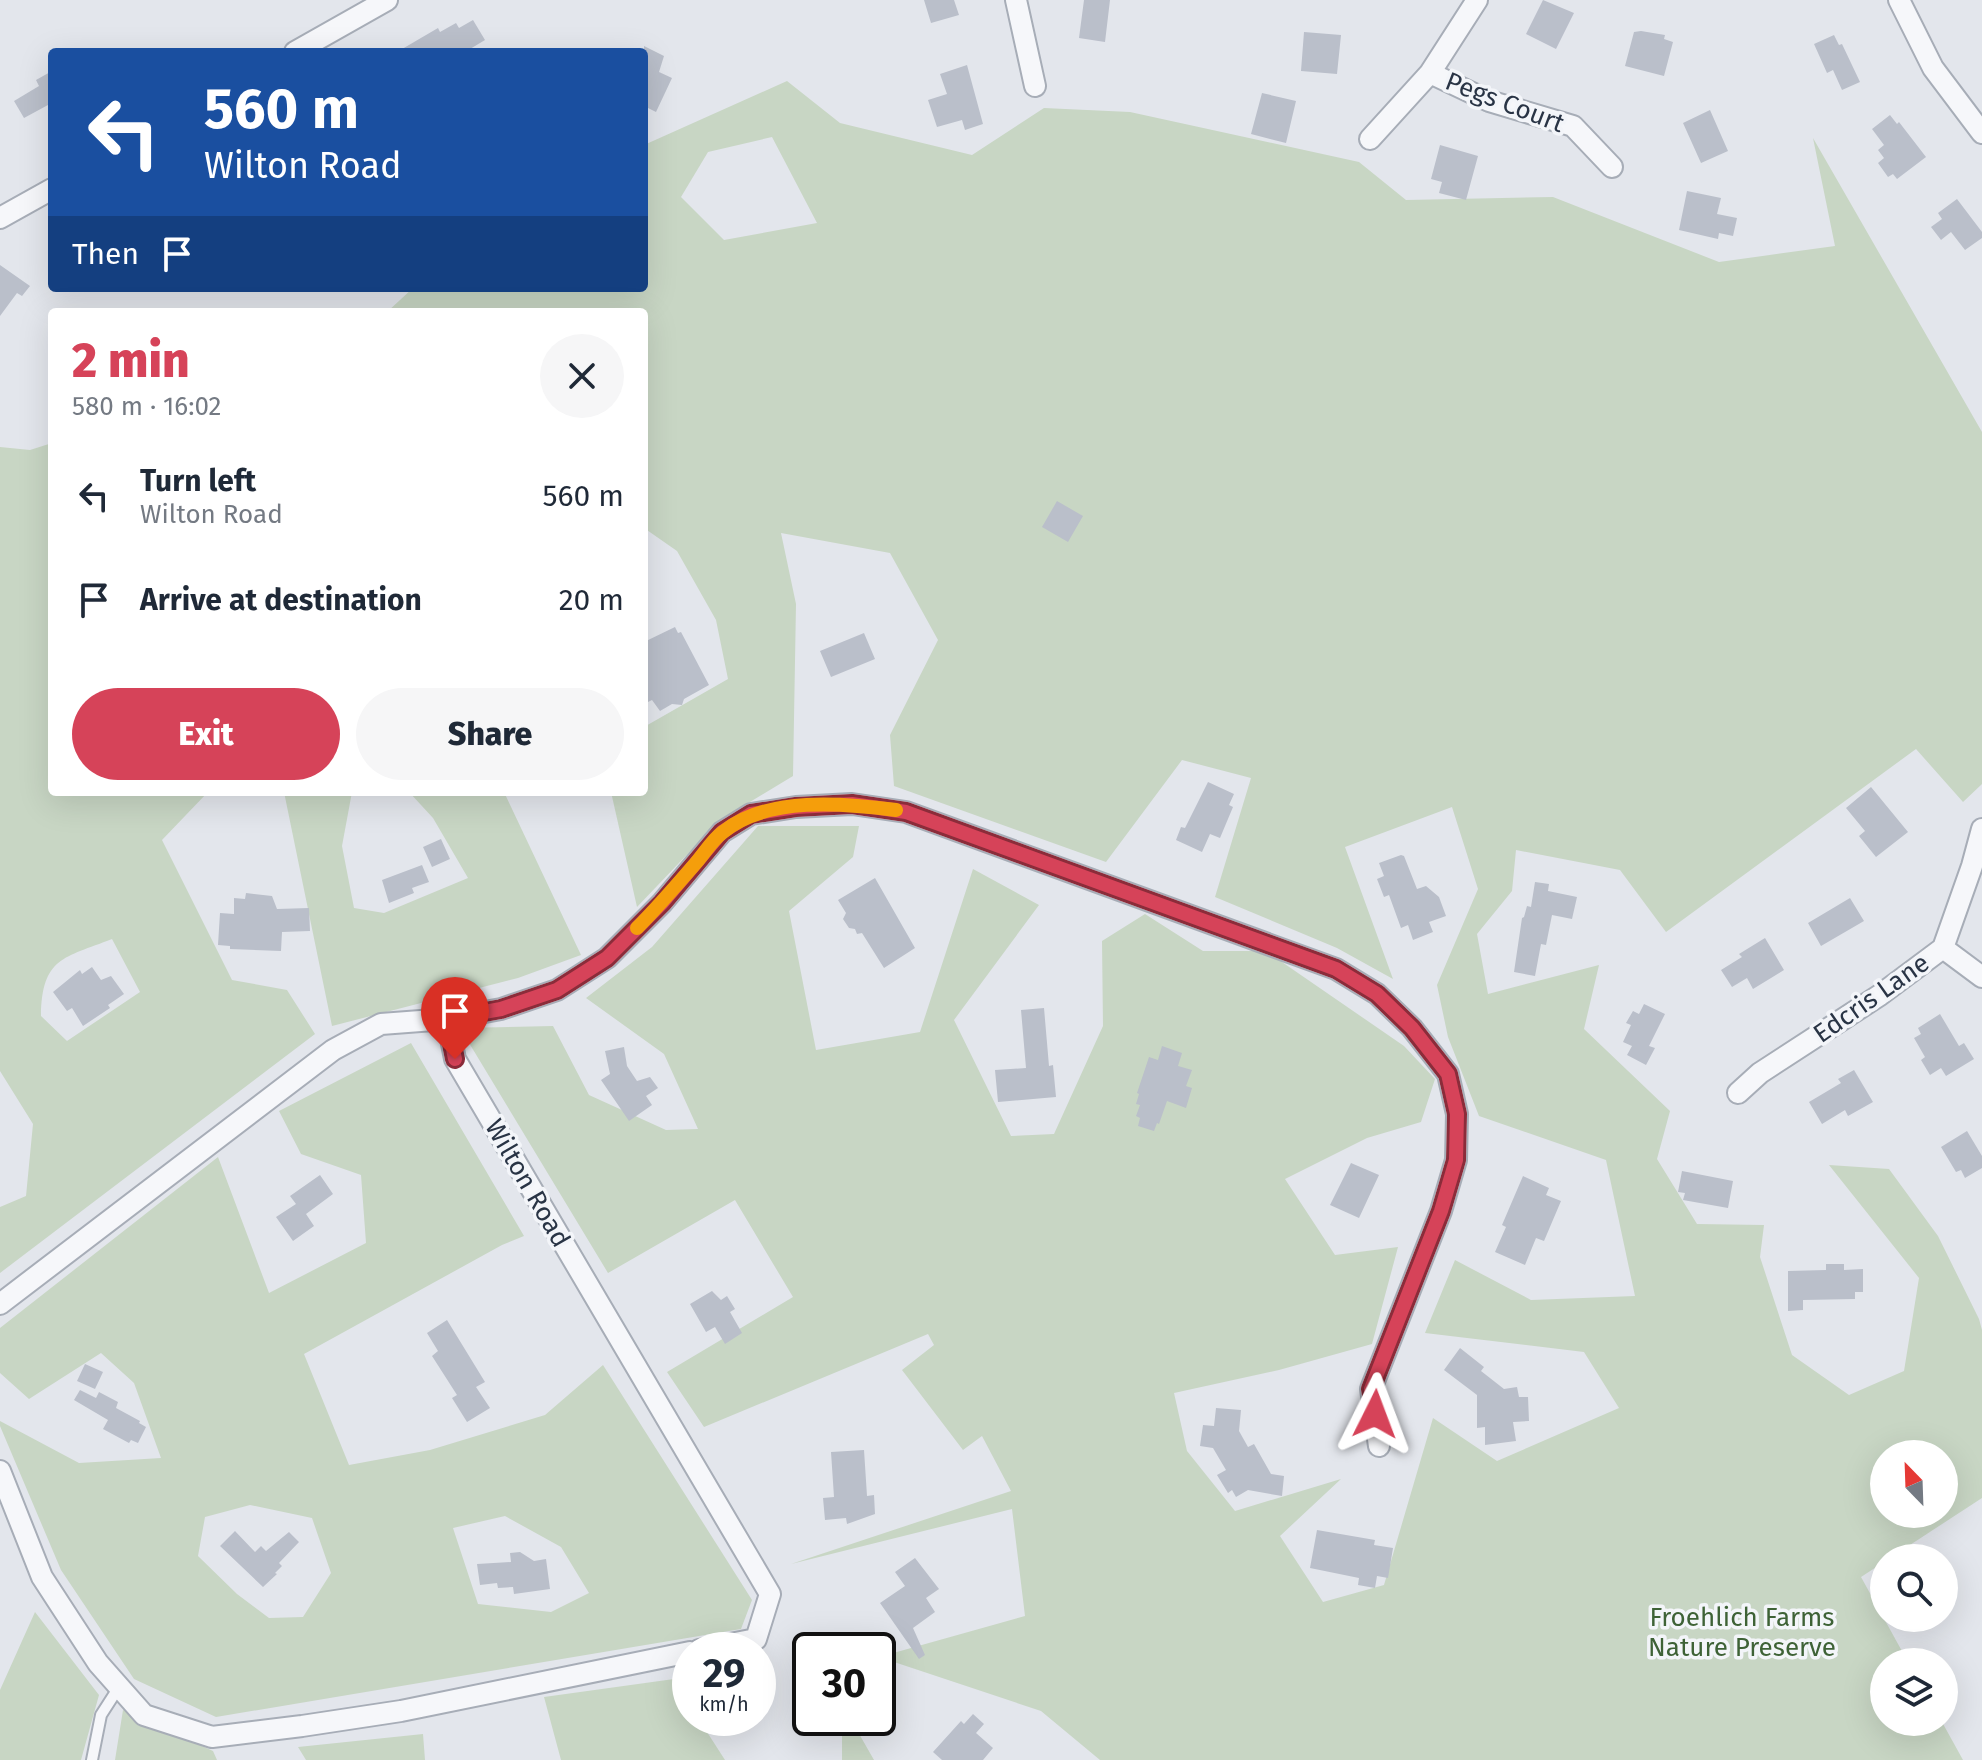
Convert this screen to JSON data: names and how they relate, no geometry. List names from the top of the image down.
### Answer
{
  "streets": {
    "street": ["Pegs Court", "Edcris Lane", "Wilton Road"]
  },
  "parks": ["Froehlich Farms Nature Preserve"],
  "north": "top left",
  "page": {
    "turn": ["560 m", "Wilton Road"],
    "then": "Then",
    "heading": ["2 min", "580 m · 16:02"],
    "list": [
      {
        "name": "Turn left",
        "note": "Wilton Road",
        "value": "560 m"
      },
      {
        "name": "Arrive at destination",
        "value": "20 m"
      }
    ],
    "buttons": ["Exit", "Share"],
    "speed": "29 km/h",
    "limit": "30"
  }
}
